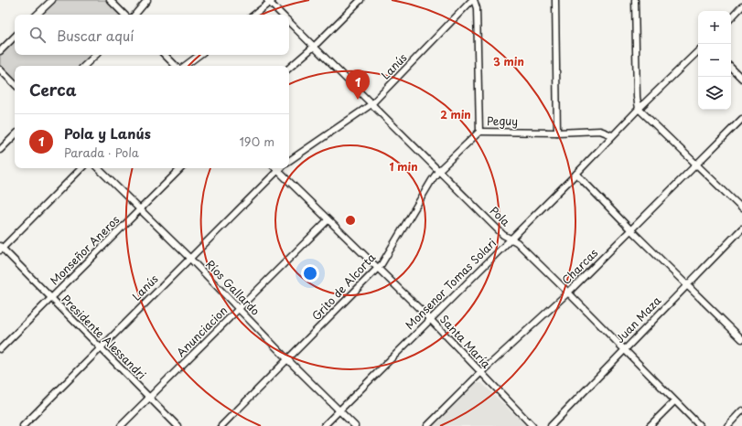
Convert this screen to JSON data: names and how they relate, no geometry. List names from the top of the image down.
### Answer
{
  "streets": {
    "street": [
      "Lanús",
      "Peguy",
      "Pola",
      "Monseñor Aneros",
      "Charcas",
      "Monsenor Tomas Solari",
      "Grito de Alcorta",
      "Ríos Gallardo",
      "Juan Maza",
      "Anunciacion",
      "Presidente Alessandri",
      "Santa María"
    ]
  },
  "crossings": [
    ["Lanús", "Peguy"],
    ["Lanús", "Pola"],
    ["Lanús", "Ríos Gallardo"],
    ["Lanús", "Presidente Alessandri"],
    ["Lanús", "Santa María"],
    ["Peguy", "Monsenor Tomas Solari"],
    ["Peguy", "Grito de Alcorta"],
    ["Pola", "Charcas"],
    ["Pola", "Monsenor Tomas Solari"],
    ["Pola", "Grito de Alcorta"],
    ["Pola", "Juan Maza"],
    ["Monseñor Aneros", "Ríos Gallardo"],
    ["Monseñor Aneros", "Presidente Alessandri"],
    ["Charcas", "Santa María"],
    ["Monsenor Tomas Solari", "Ríos Gallardo"],
    ["Monsenor Tomas Solari", "Santa María"],
    ["Grito de Alcorta", "Ríos Gallardo"],
    ["Grito de Alcorta", "Santa María"],
    ["Ríos Gallardo", "Anunciacion"],
    ["Anunciacion", "Presidente Alessandri"],
    ["Anunciacion", "Santa María"]
  ],
  "page": {
    "map_buttons": ["+", "−"],
    "search": "Buscar aquí",
    "heading": "Cerca",
    "pins": "1",
    "list": [
      {
        "mark": "1",
        "name": "Pola y Lanús",
        "note": "Parada · Pola",
        "value": "190 m"
      }
    ]
  },
  "rings": ["3 min", "2 min", "1 min"]
}
